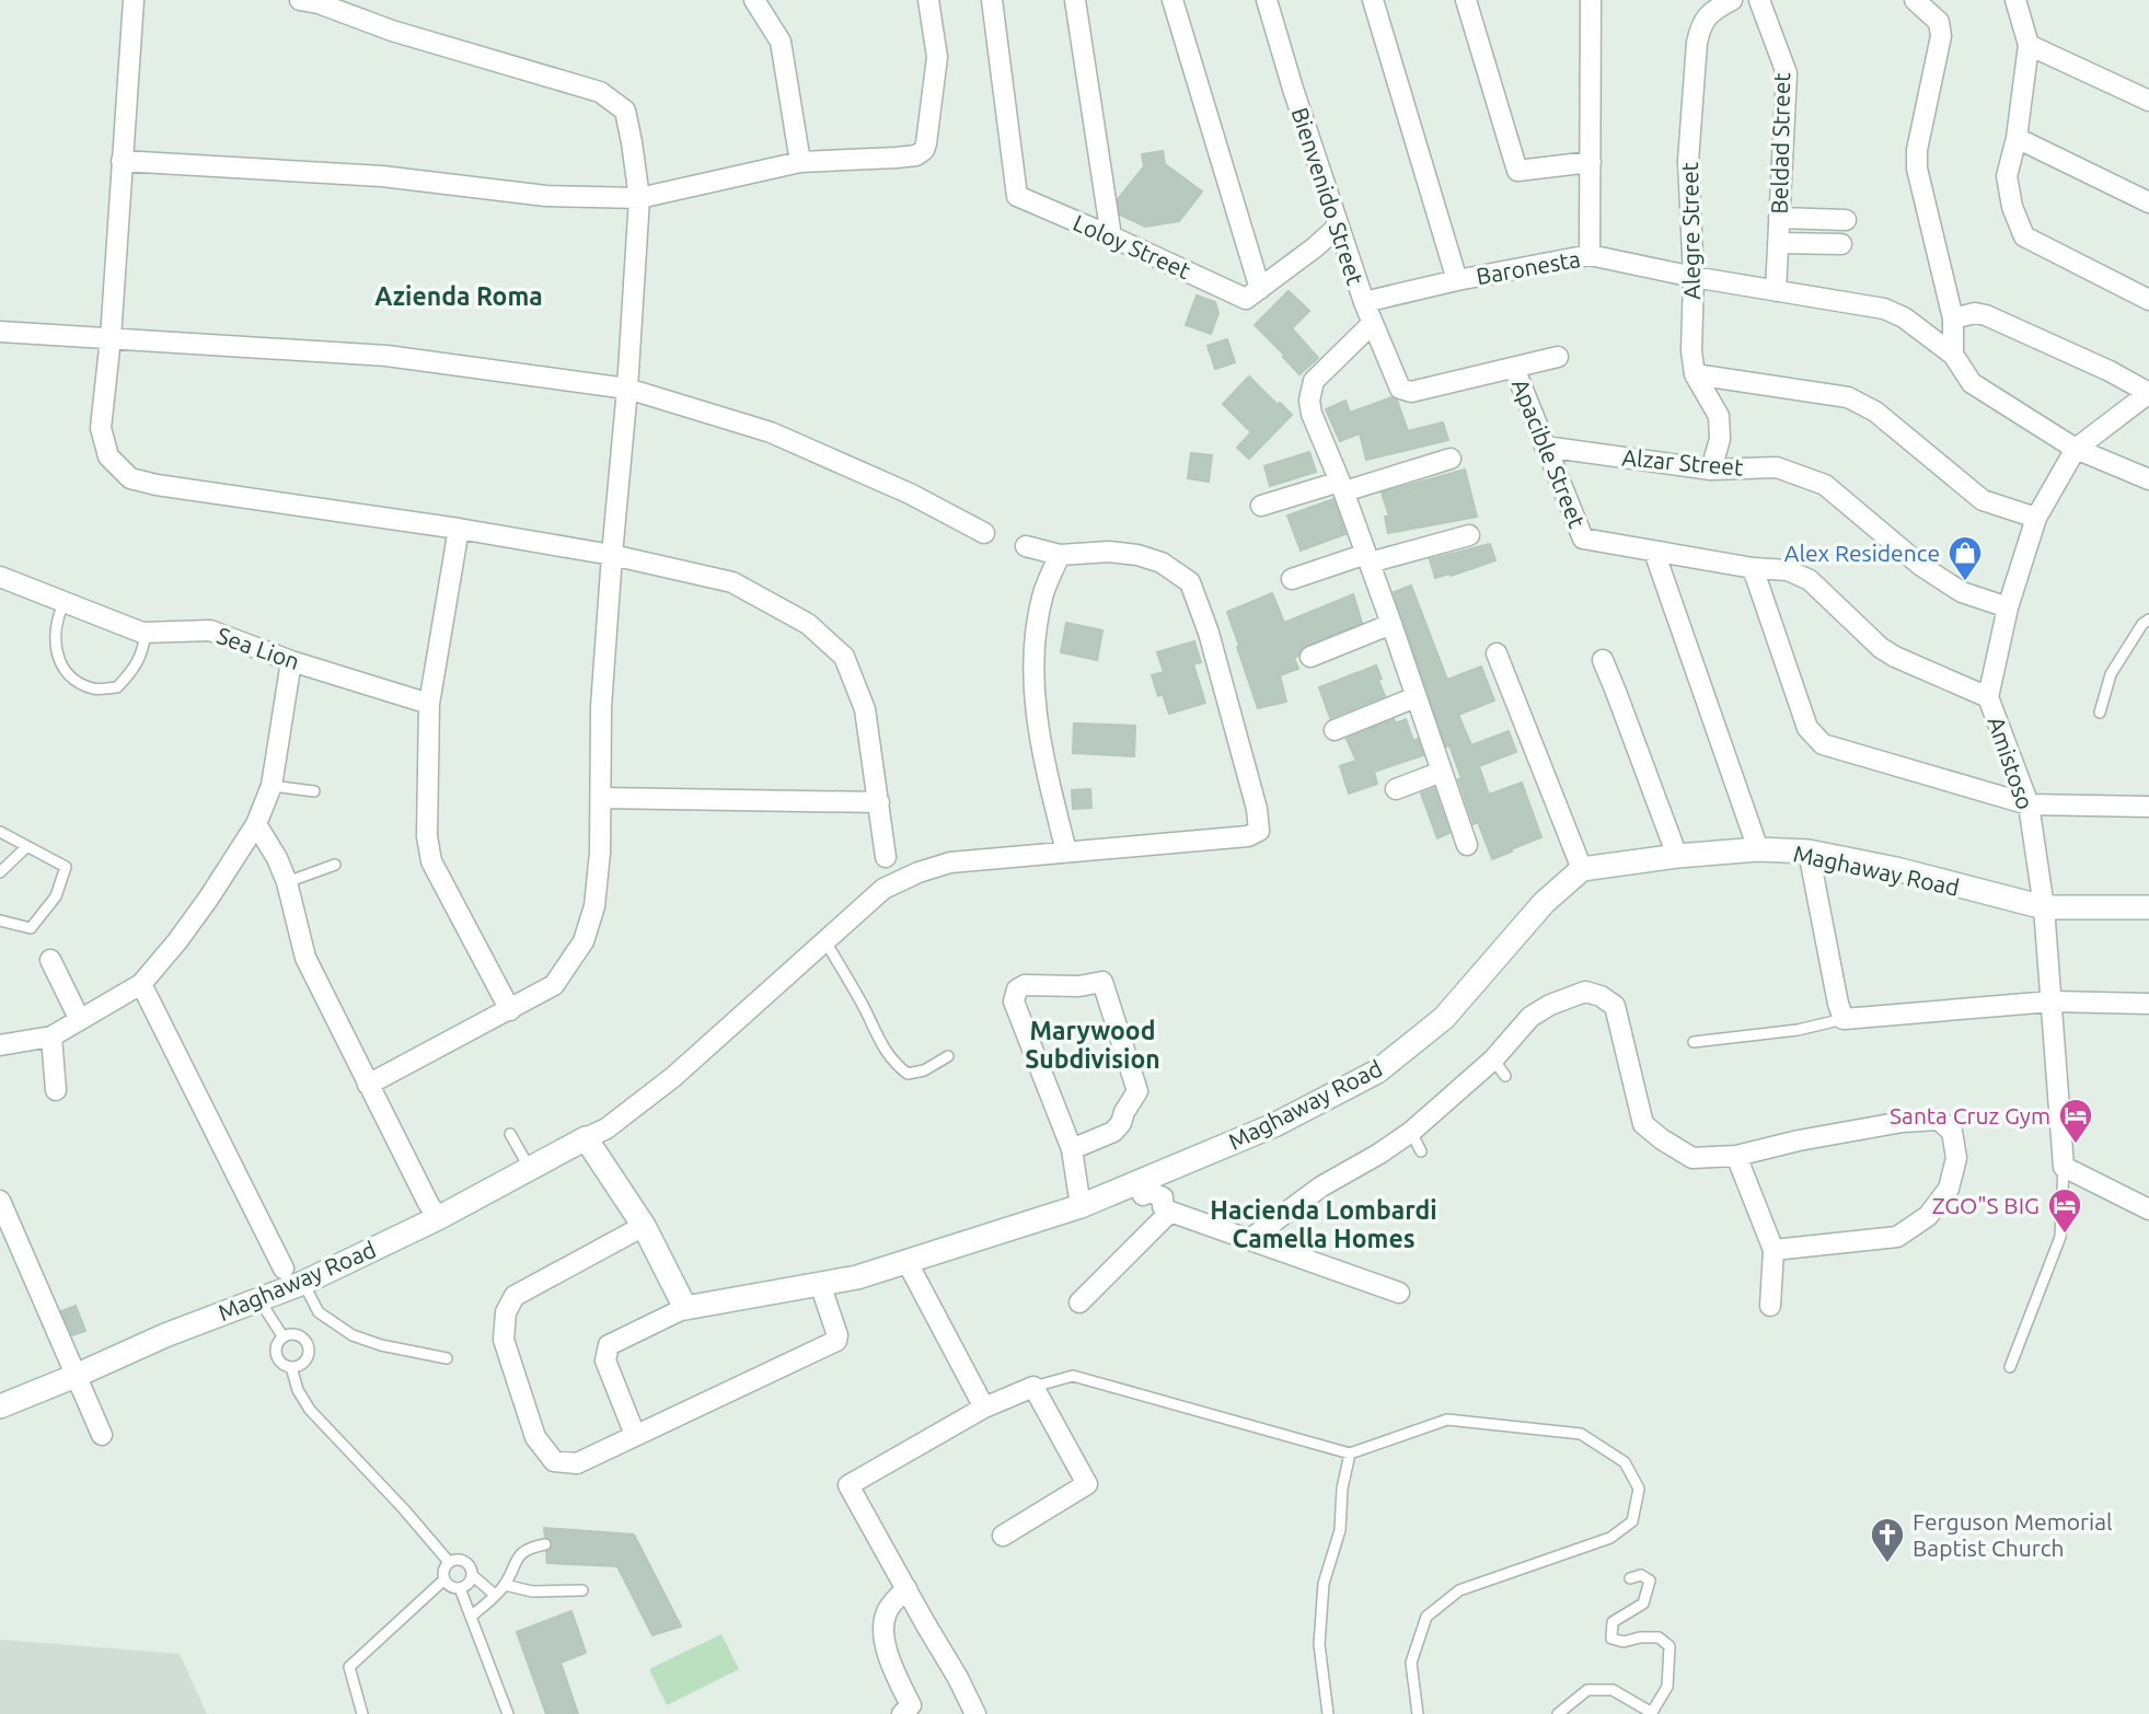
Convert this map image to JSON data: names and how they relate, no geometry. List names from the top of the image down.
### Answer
{
  "streets": {
    "street": [
      "Beldad Street",
      "Bienvenido Street",
      "Alegre Street",
      "Loloy Street",
      "Baronesta",
      "Apacible Street",
      "Alzar Street",
      "Sea Lion",
      "Amistoso",
      "Maghaway Road"
    ]
  },
  "crossings": [
    ["Beldad Street", "Baronesta"],
    ["Bienvenido Street", "Baronesta"],
    ["Bienvenido Street", "Apacible Street"],
    ["Alegre Street", "Baronesta"],
    ["Alegre Street", "Alzar Street"],
    ["Baronesta", "Amistoso"],
    ["Apacible Street", "Alzar Street"],
    ["Alzar Street", "Amistoso"],
    ["Amistoso", "Maghaway Road"]
  ],
  "districts": ["Azienda Roma", "Marywood Subdivision", "Hacienda Lombardi Camella Homes"],
  "places": {
    "shop": ["Alex Residence"],
    "hotel": ["Santa Cruz Gym", "ZGO\"S BIG"],
    "church": ["Ferguson Memorial Baptist Church"]
  }
}
